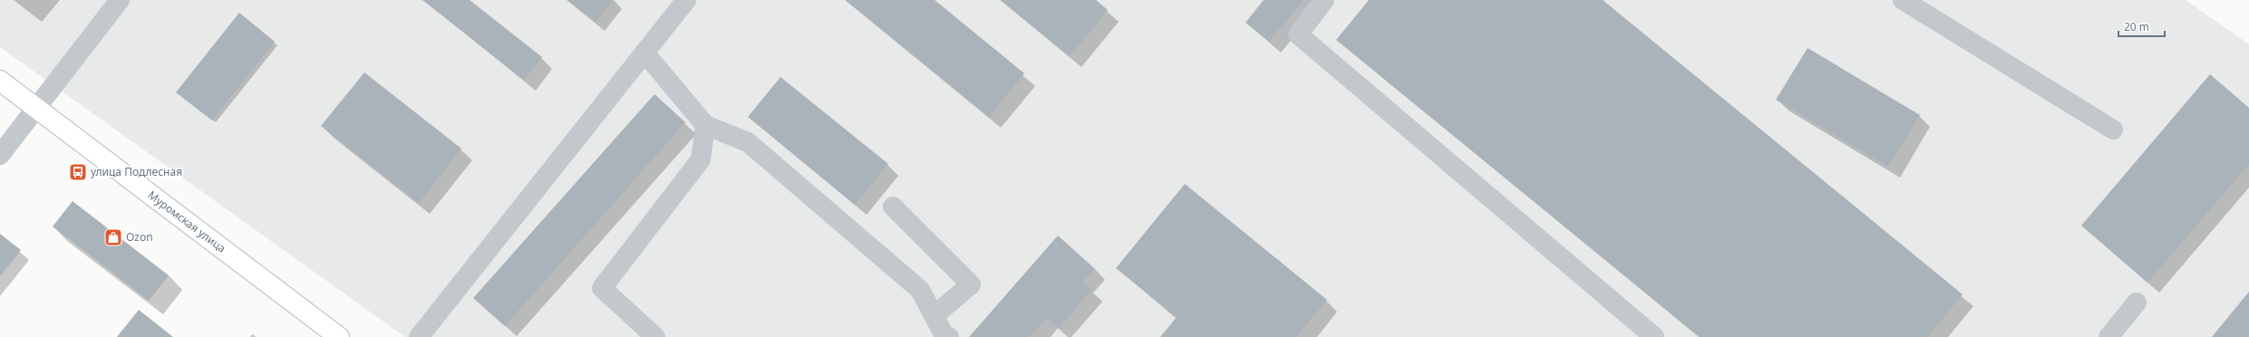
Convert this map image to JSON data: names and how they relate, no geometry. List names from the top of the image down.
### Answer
{
  "streets": {
    "main road": ["Муромская улица"]
  },
  "places": {
    "bus stop": ["улица Подлесная"],
    "shop": ["Ozon"]
  },
  "scale_bar": "20 m"
}
